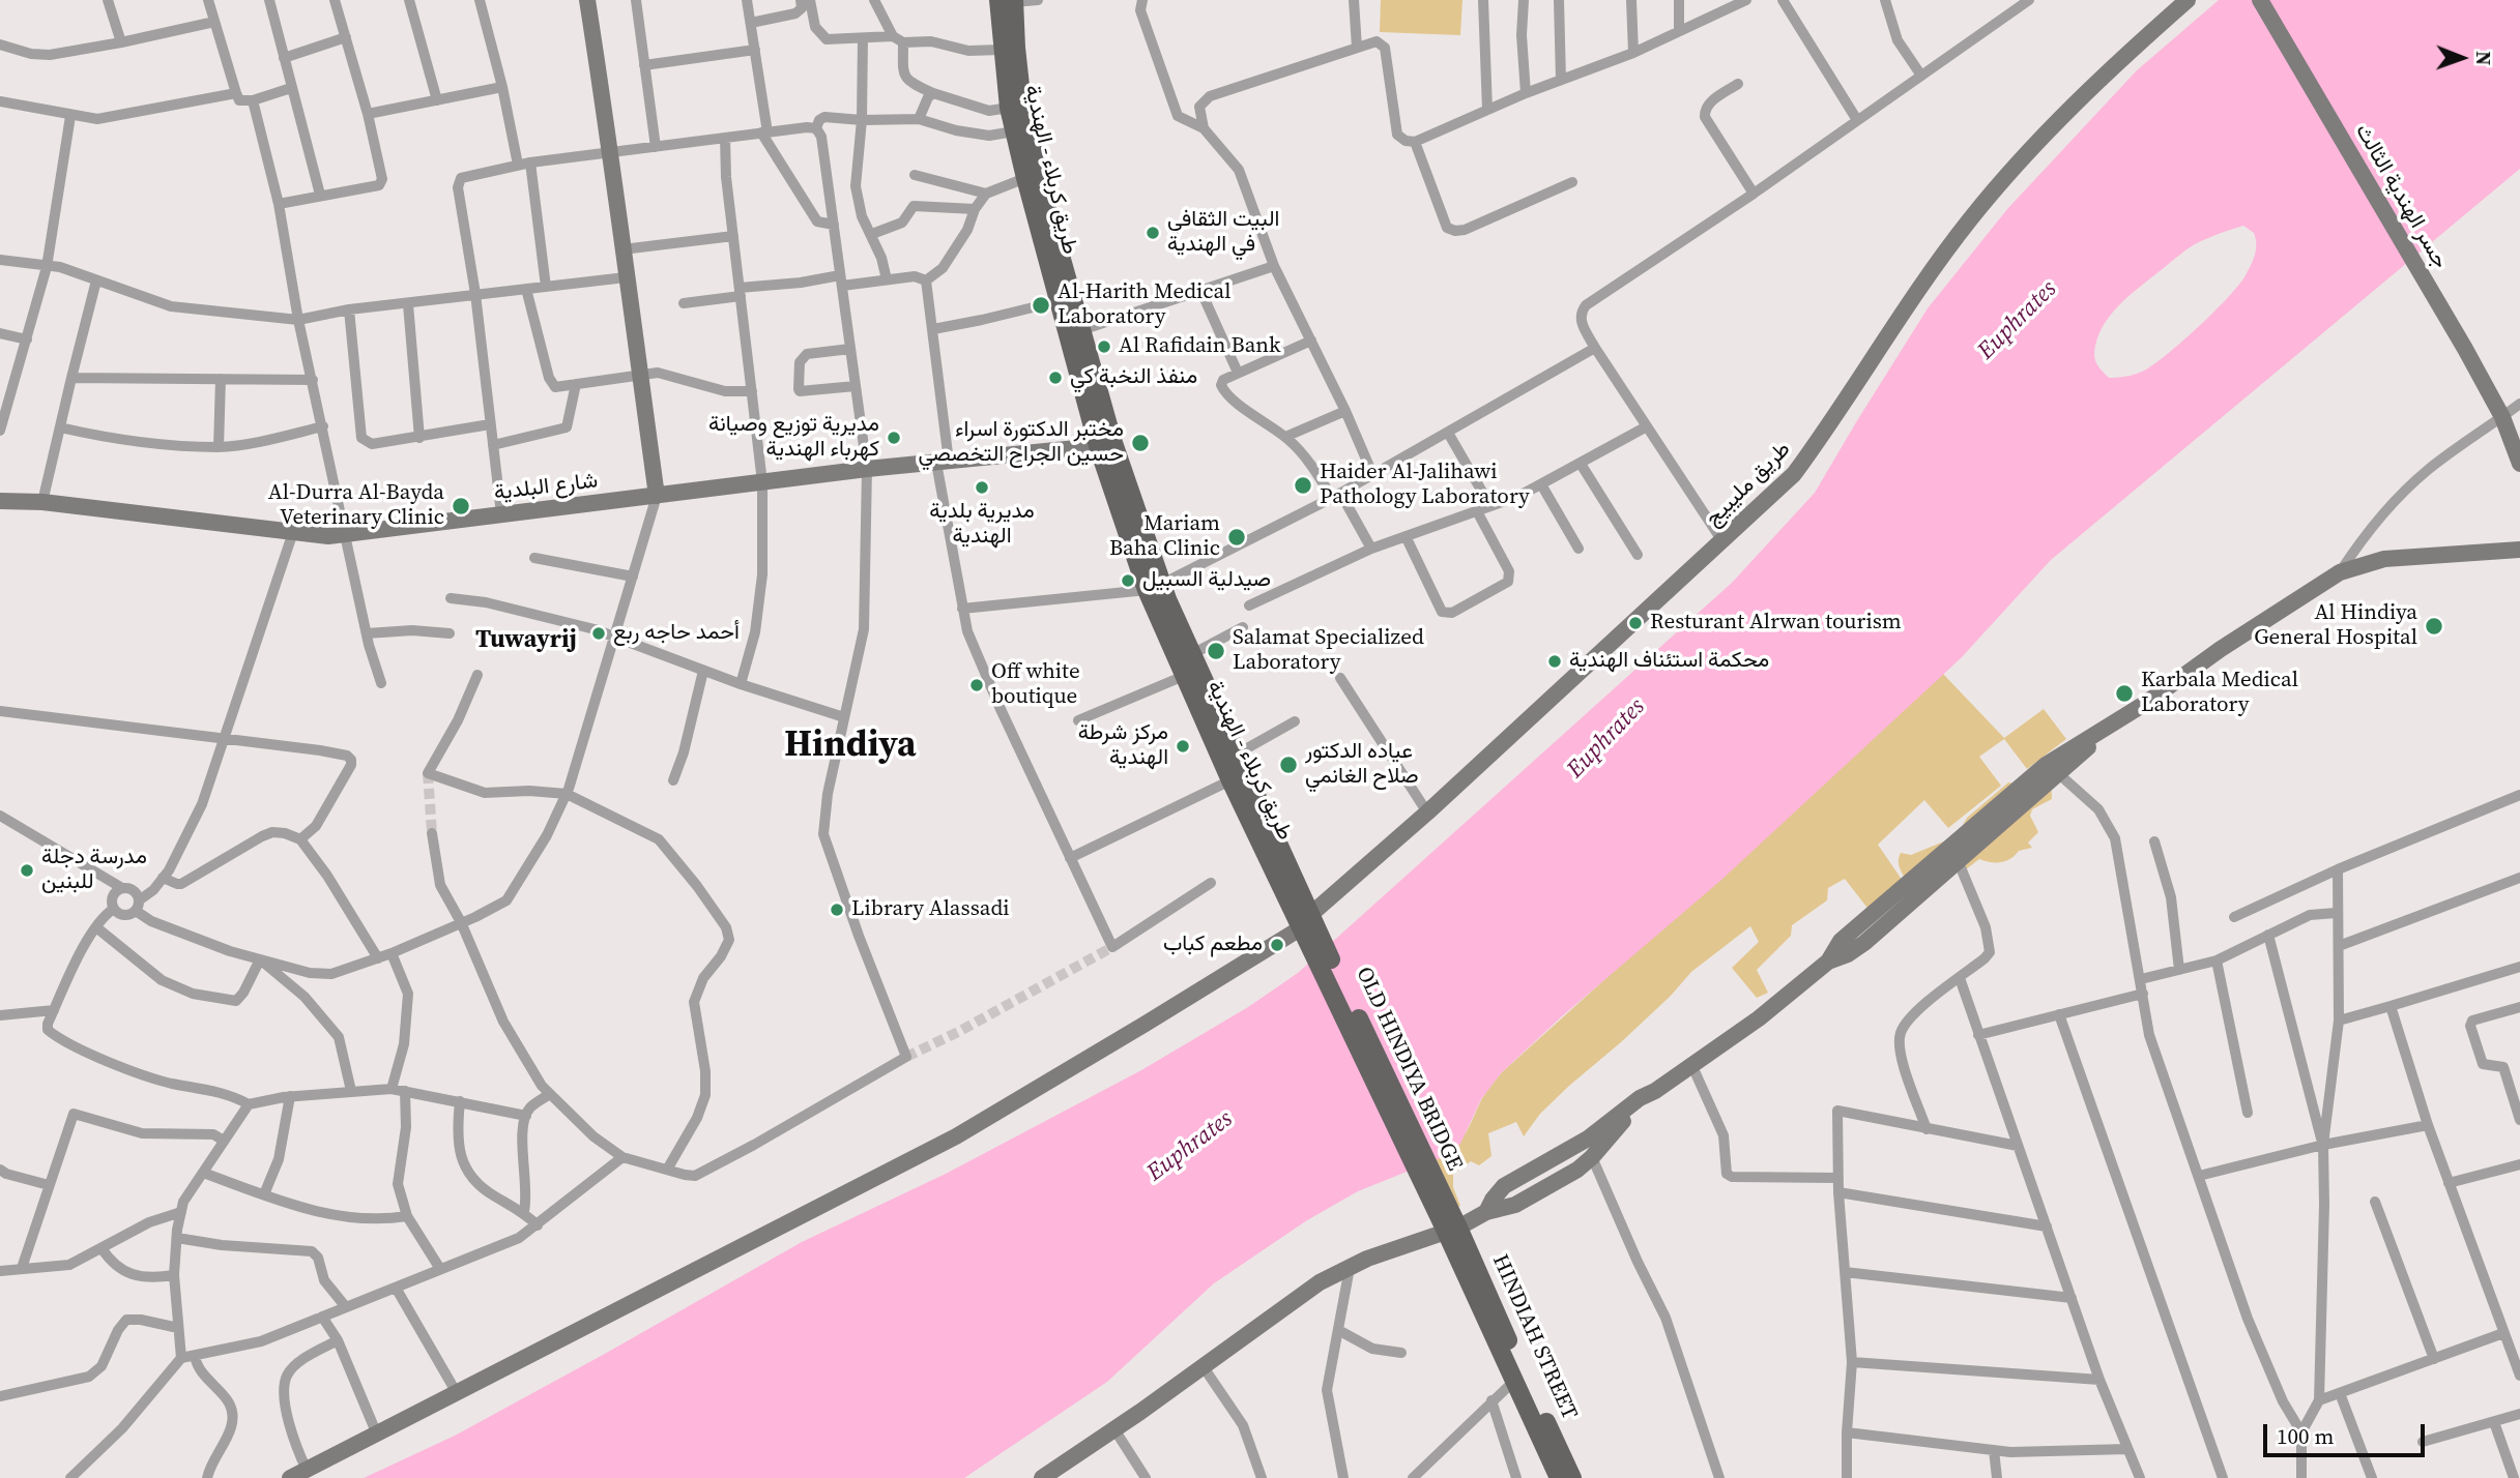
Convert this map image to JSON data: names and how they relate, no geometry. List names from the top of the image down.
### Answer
{
  "streets": {
    "main road": ["طريق كربلاء - الهندية", "OLD HINDIYA BRIDGE", "HINDIAH STREET"],
    "street": ["جسر الهندية الثالث", "طريق مليبيج", "شارع البلدية"]
  },
  "crossings": [
    ["طريق كربلاء - الهندية", "طريق مليبيج"],
    ["طريق كربلاء - الهندية", "شارع البلدية"],
    ["طريق كربلاء - الهندية", "OLD HINDIYA BRIDGE"],
    ["OLD HINDIYA BRIDGE", "HINDIAH STREET"]
  ],
  "districts": ["Tuwayrij", "Hindiya"],
  "water": ["Euphrates"],
  "places": [
    "البيت الثقافي في الهندية",
    "Al-Harith Medical Laboratory",
    "Al Rafidain Bank",
    "منفذ النخبة كي",
    "مديرية توزيع وصيانة كهرباء الهندية",
    "مختبر الدكتورة اسراء حسين الجراح التخصصي",
    "Haider Al-Jalihawi Pathology Laboratory",
    "مديرية بلدية الهندية",
    "Al-Durra Al-Bayda Veterinary Clinic",
    "Mariam Baha Clinic",
    "صيدلية السبيل",
    "Resturant Alrwan tourism",
    "Al Hindiya General Hospital",
    "أحمد حاجه ربع",
    "Salamat Specialized Laboratory",
    "محكمة استئناف الهندية",
    "Off white boutique",
    "Karbala Medical Laboratory",
    "مركز شرطة الهندية",
    "عياده الدكتور صلاح الغانمي",
    "مدرسة دجلة للبنين",
    "Library Alassadi",
    "مطعم كباب"
  ],
  "scale_bar": "100 m",
  "north": "right"
}
